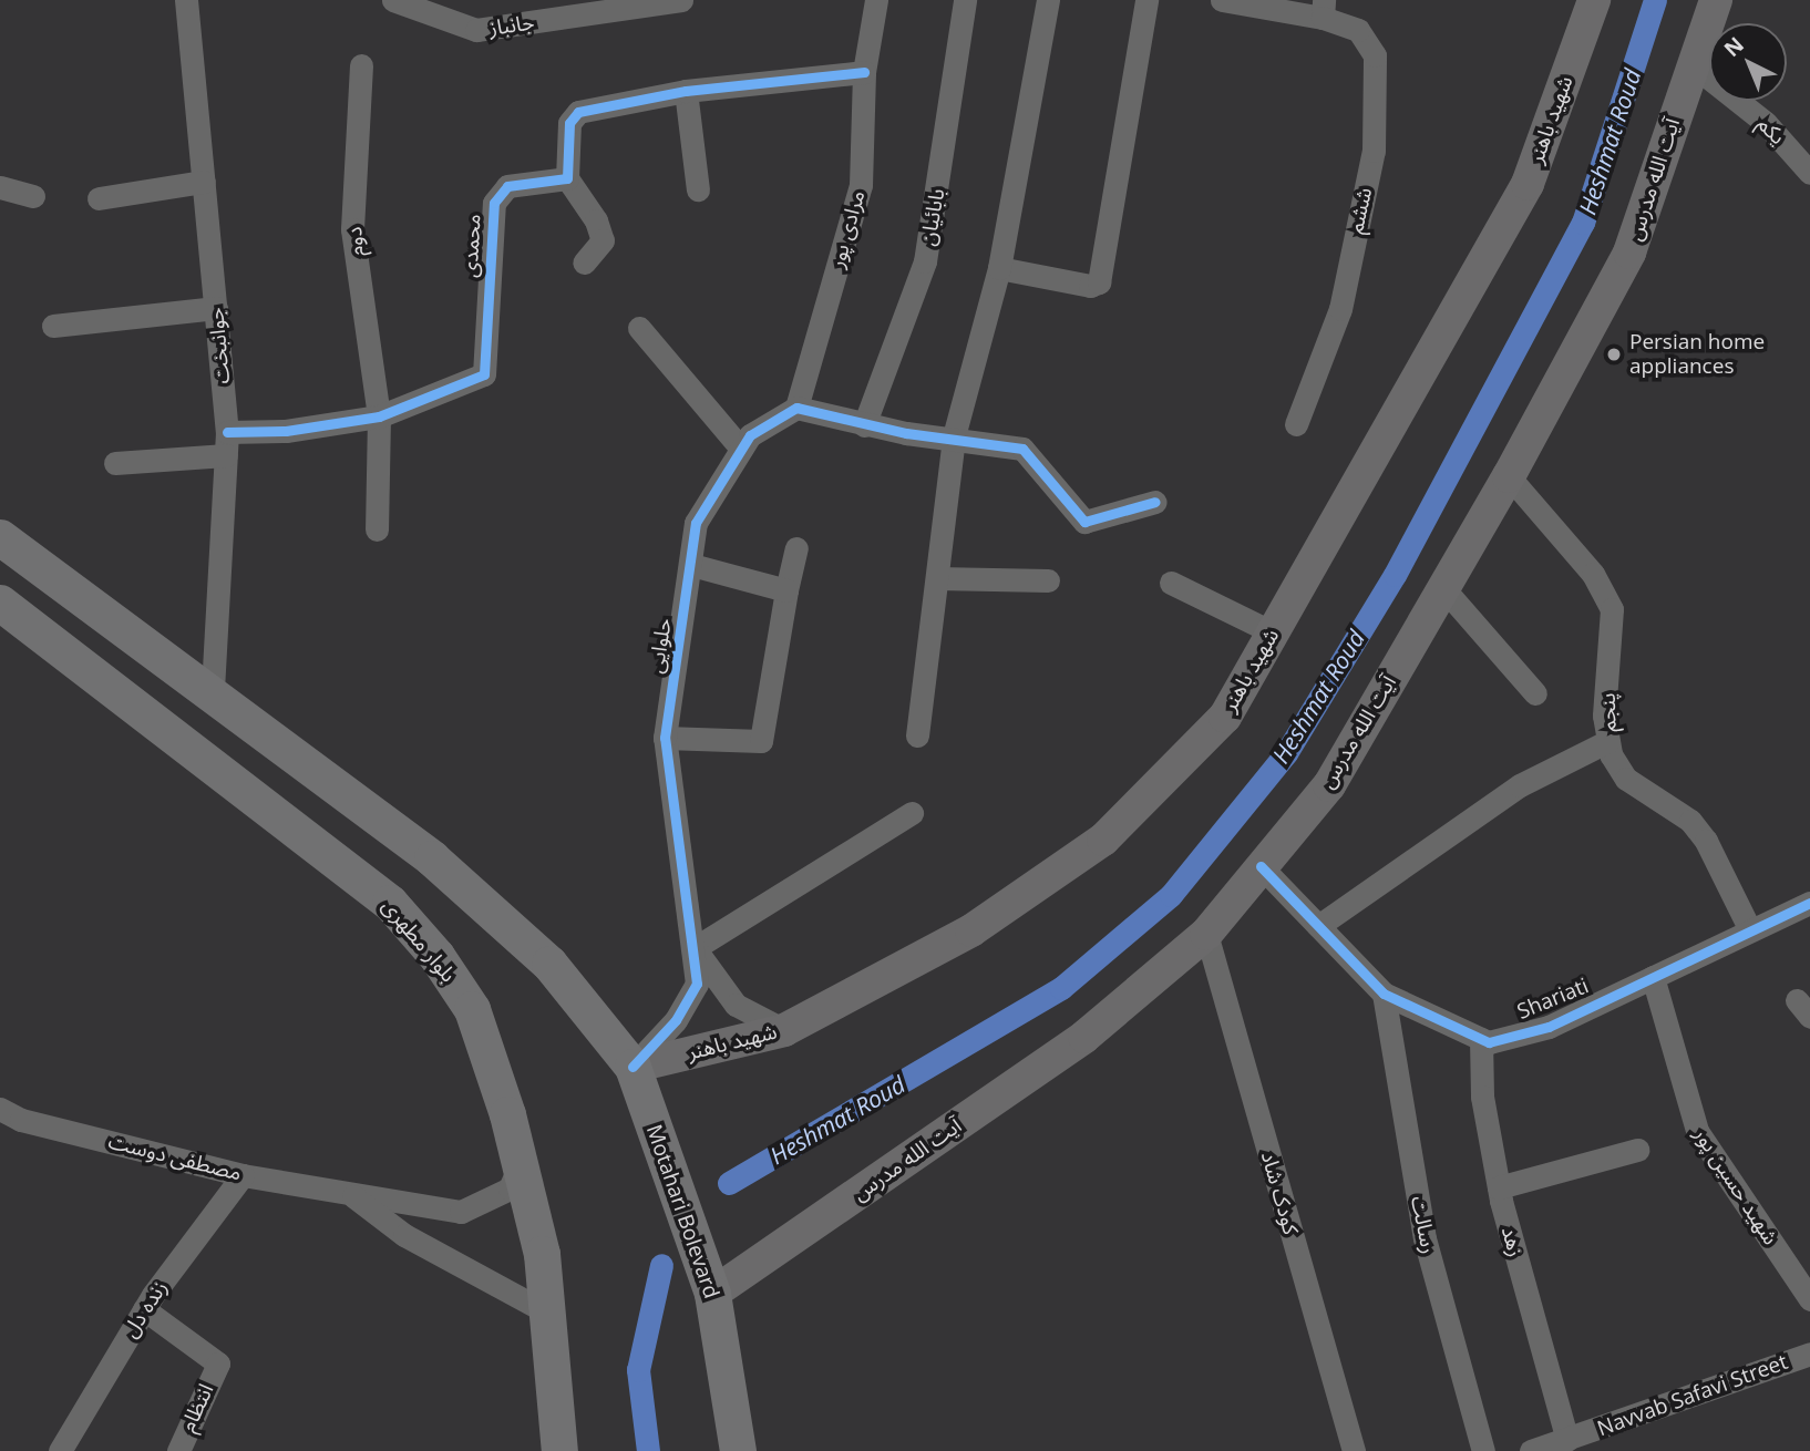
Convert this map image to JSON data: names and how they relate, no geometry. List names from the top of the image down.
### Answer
{
  "streets": {
    "main road": [
      "شهید باهنر",
      "آیت الله مدرس",
      "بلوار مطهری",
      "Motahari Bolevard"
    ],
    "street": [
      "جانباز",
      "یکم",
      "ششم",
      "بابائیان",
      "مرادی پور",
      "دوم",
      "محمدی",
      "جوانبخت",
      "حلوایی",
      "پنجم",
      "Shariati",
      "مصطفی دوست",
      "شهید حسین پور",
      "کودک شاد",
      "رسالت",
      "زهد",
      "زنده دل",
      "Navvab Safavi Street",
      "انتظام"
    ]
  },
  "crossings": [
    ["شهید باهنر", "حلوایی"],
    ["شهید باهنر", "Motahari Bolevard"],
    ["یکم", "آیت الله مدرس"],
    ["آیت الله مدرس", "پنجم"],
    ["آیت الله مدرس", "کودک شاد"],
    ["آیت الله مدرس", "Motahari Bolevard"],
    ["مرادی پور", "حلوایی"],
    ["دوم", "محمدی"],
    ["محمدی", "جوانبخت"],
    ["حلوایی", "Motahari Bolevard"],
    ["پنجم", "Shariati"],
    ["بلوار مطهری", "مصطفی دوست"],
    ["Shariati", "شهید حسین پور"],
    ["Shariati", "زهد"],
    ["مصطفی دوست", "زنده دل"],
    ["زهد", "Navvab Safavi Street"],
    ["زنده دل", "انتظام"]
  ],
  "water": ["Heshmat Roud"],
  "places": ["Persian home appliances"],
  "north": "top left"
}
